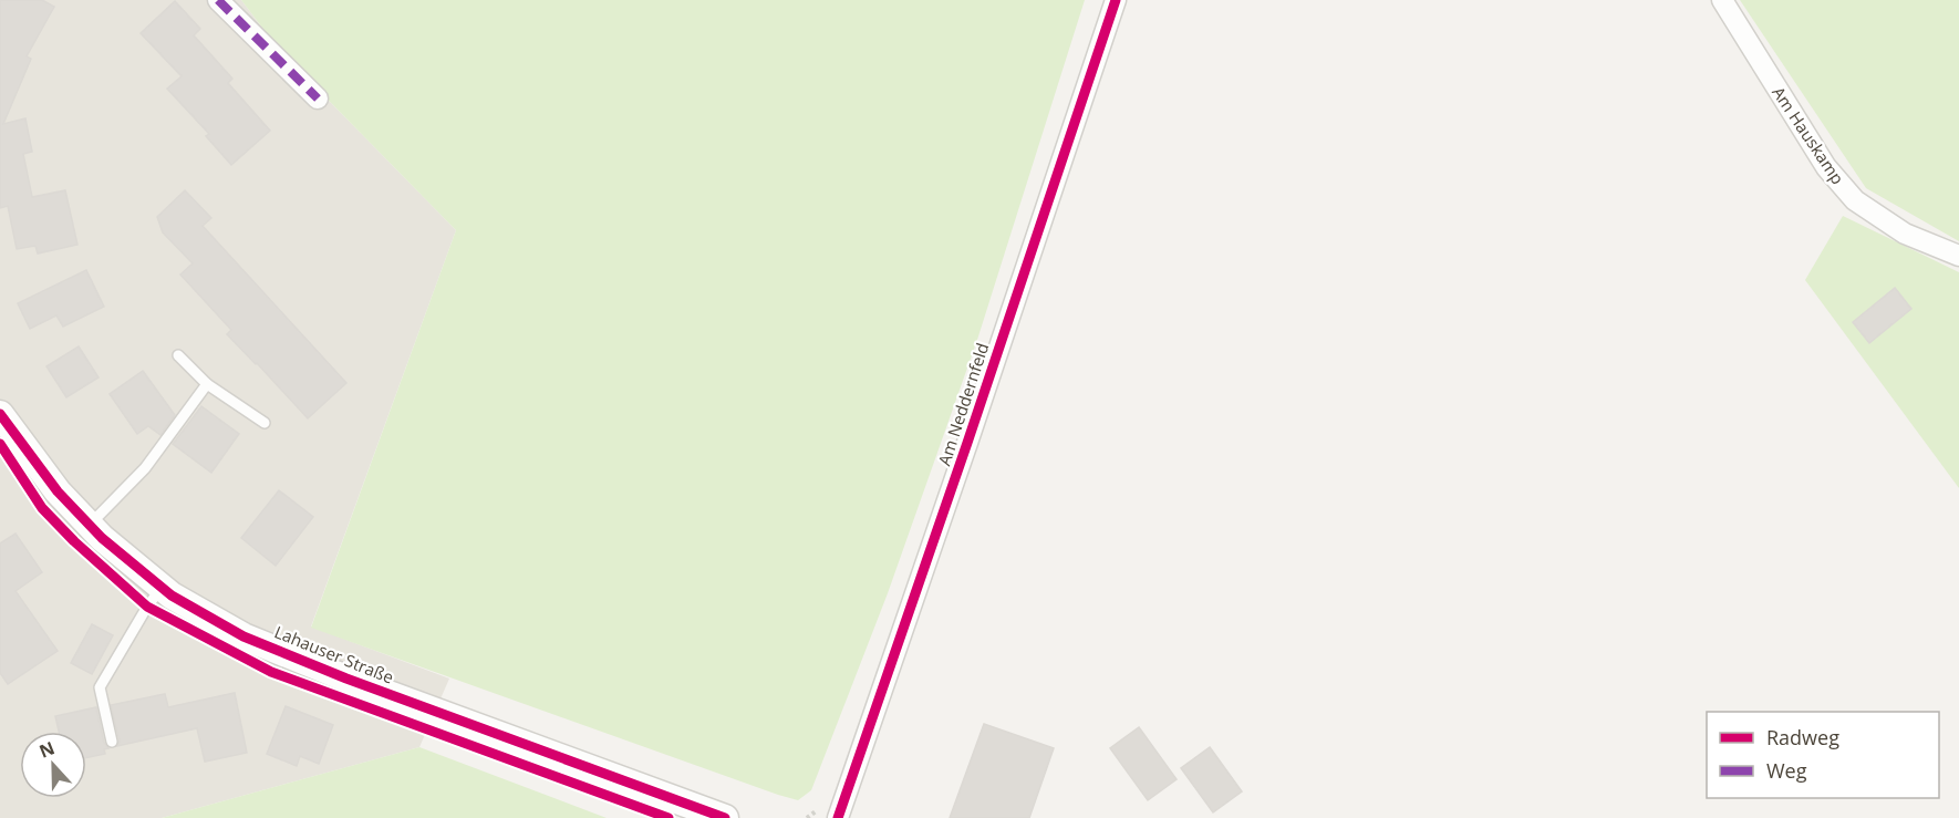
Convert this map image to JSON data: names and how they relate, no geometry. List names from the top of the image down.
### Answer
{
  "streets": {
    "street": ["Am Hauskamp", "Am Neddernfeld", "Lahauser Straße"]
  },
  "legend": ["Radweg", "Weg"],
  "north": "top"
}
